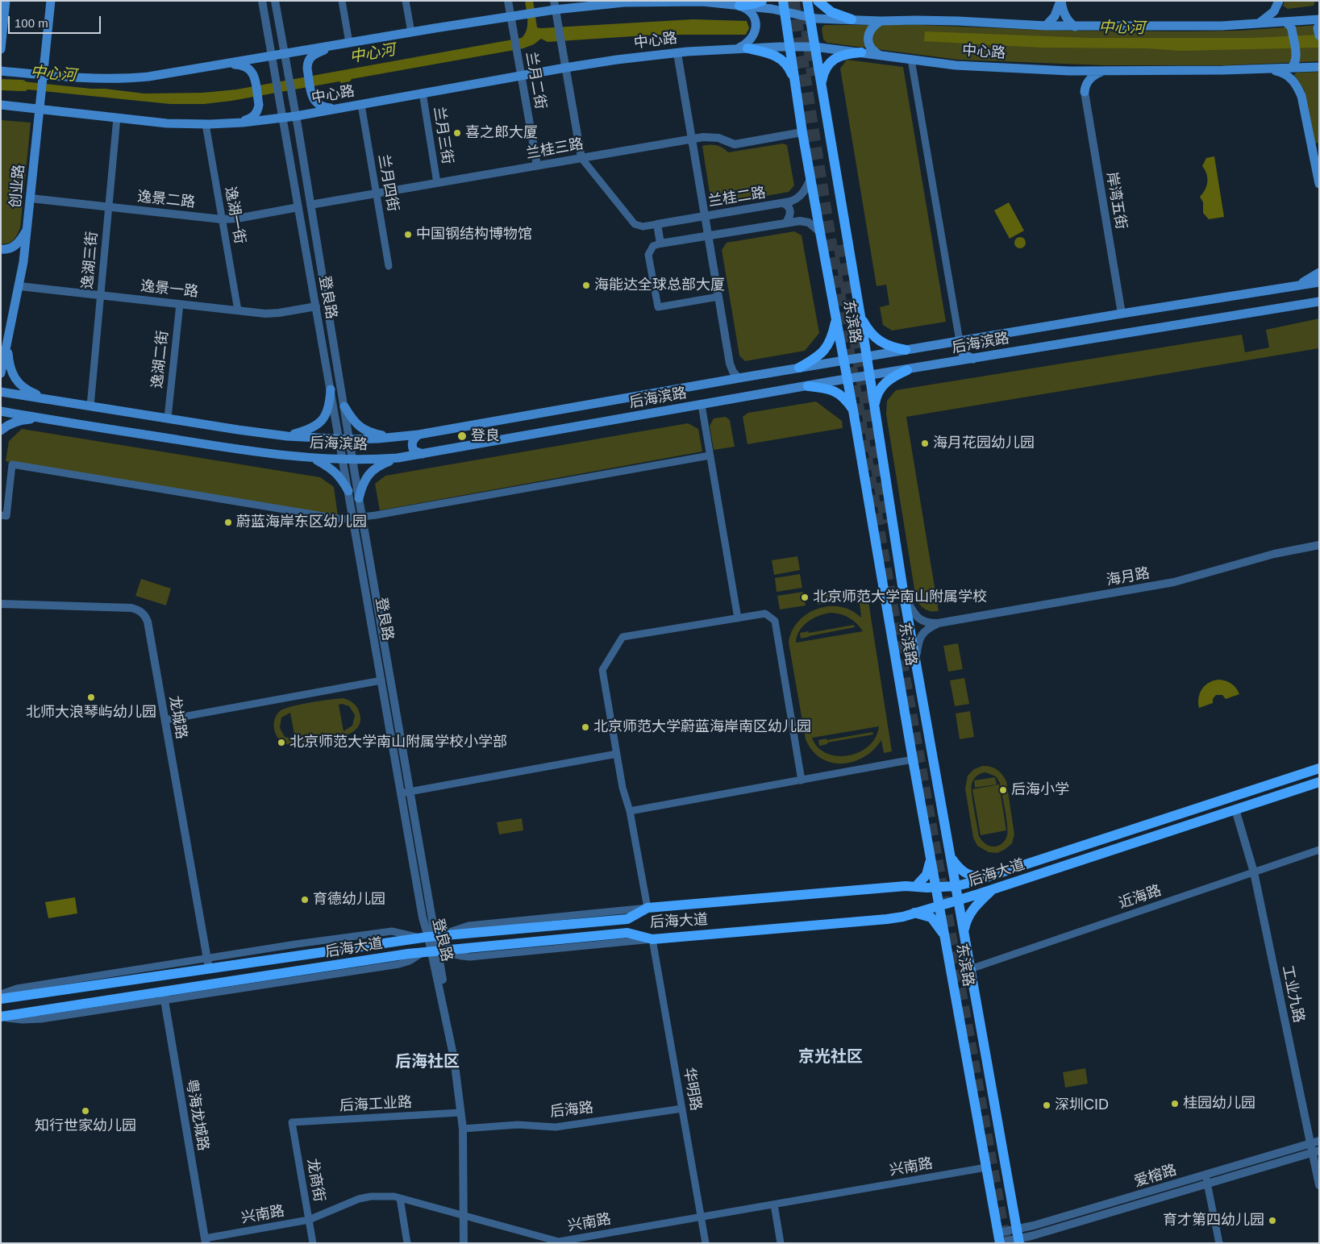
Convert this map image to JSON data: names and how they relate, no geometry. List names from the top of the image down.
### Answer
{
  "streets": {
    "main road": [
      "中心路",
      "创业路",
      "东滨路",
      "后海滨路",
      "后海大道"
    ],
    "street": [
      "兰月二街",
      "兰月三街",
      "兰桂三路",
      "兰月四街",
      "兰桂二路",
      "逸景二路",
      "岸湾五街",
      "逸湖一街",
      "逸湖三街",
      "逸景一路",
      "登良路",
      "逸湖二街",
      "海月路",
      "龙城路",
      "近海路",
      "工业九路",
      "华明路",
      "后海工业路",
      "后海路",
      "粤海龙城路",
      "兴南路",
      "爱榕路",
      "龙商街"
    ]
  },
  "crossings": [
    ["中心路", "兰月二街"],
    ["中心路", "兰月三街"],
    ["中心路", "兰月四街"],
    ["中心路", "创业路"],
    ["中心路", "逸湖一街"],
    ["中心路", "逸湖三街"],
    ["中心路", "登良路"],
    ["中心路", "东滨路"],
    ["兰月二街", "兰桂三路"],
    ["兰月三街", "兰桂三路"],
    ["兰桂三路", "兰月四街"],
    ["兰桂三路", "东滨路"],
    ["创业路", "逸景二路"],
    ["创业路", "逸景一路"],
    ["兰桂二路", "东滨路"],
    ["逸景二路", "逸湖一街"],
    ["逸景二路", "逸湖三街"],
    ["逸景二路", "登良路"],
    ["岸湾五街", "后海滨路"],
    ["逸湖一街", "逸景一路"],
    ["逸湖三街", "逸景一路"],
    ["逸湖三街", "后海滨路"],
    ["逸景一路", "登良路"],
    ["逸景一路", "逸湖二街"],
    ["登良路", "后海滨路"],
    ["登良路", "后海大道"],
    ["登良路", "后海工业路"],
    ["登良路", "后海路"],
    ["登良路", "兴南路"],
    ["东滨路", "后海滨路"],
    ["东滨路", "后海大道"],
    ["东滨路", "近海路"],
    ["东滨路", "兴南路"],
    ["东滨路", "爱榕路"],
    ["后海滨路", "逸湖二街"],
    ["龙城路", "后海大道"],
    ["后海大道", "工业九路"],
    ["后海大道", "华明路"],
    ["后海大道", "粤海龙城路"],
    ["近海路", "工业九路"],
    ["工业九路", "爱榕路"],
    ["华明路", "后海路"],
    ["华明路", "兴南路"],
    ["后海工业路", "龙商街"],
    ["粤海龙城路", "兴南路"],
    ["兴南路", "龙商街"]
  ],
  "districts": ["京光社区", "后海社区"],
  "water": ["中心河"],
  "places": [
    "喜之郎大厦",
    "中国钢结构博物馆",
    "海能达全球总部大厦",
    "登良",
    "海月花园幼儿园",
    "蔚蓝海岸东区幼儿园",
    "北京师范大学南山附属学校",
    "北师大浪琴屿幼儿园",
    "北京师范大学蔚蓝海岸南区幼儿园",
    "北京师范大学南山附属学校小学部",
    "后海小学",
    "育德幼儿园",
    "桂园幼儿园",
    "深圳CID",
    "知行世家幼儿园",
    "育才第四幼儿园"
  ],
  "scale_bar": "100 m"
}
